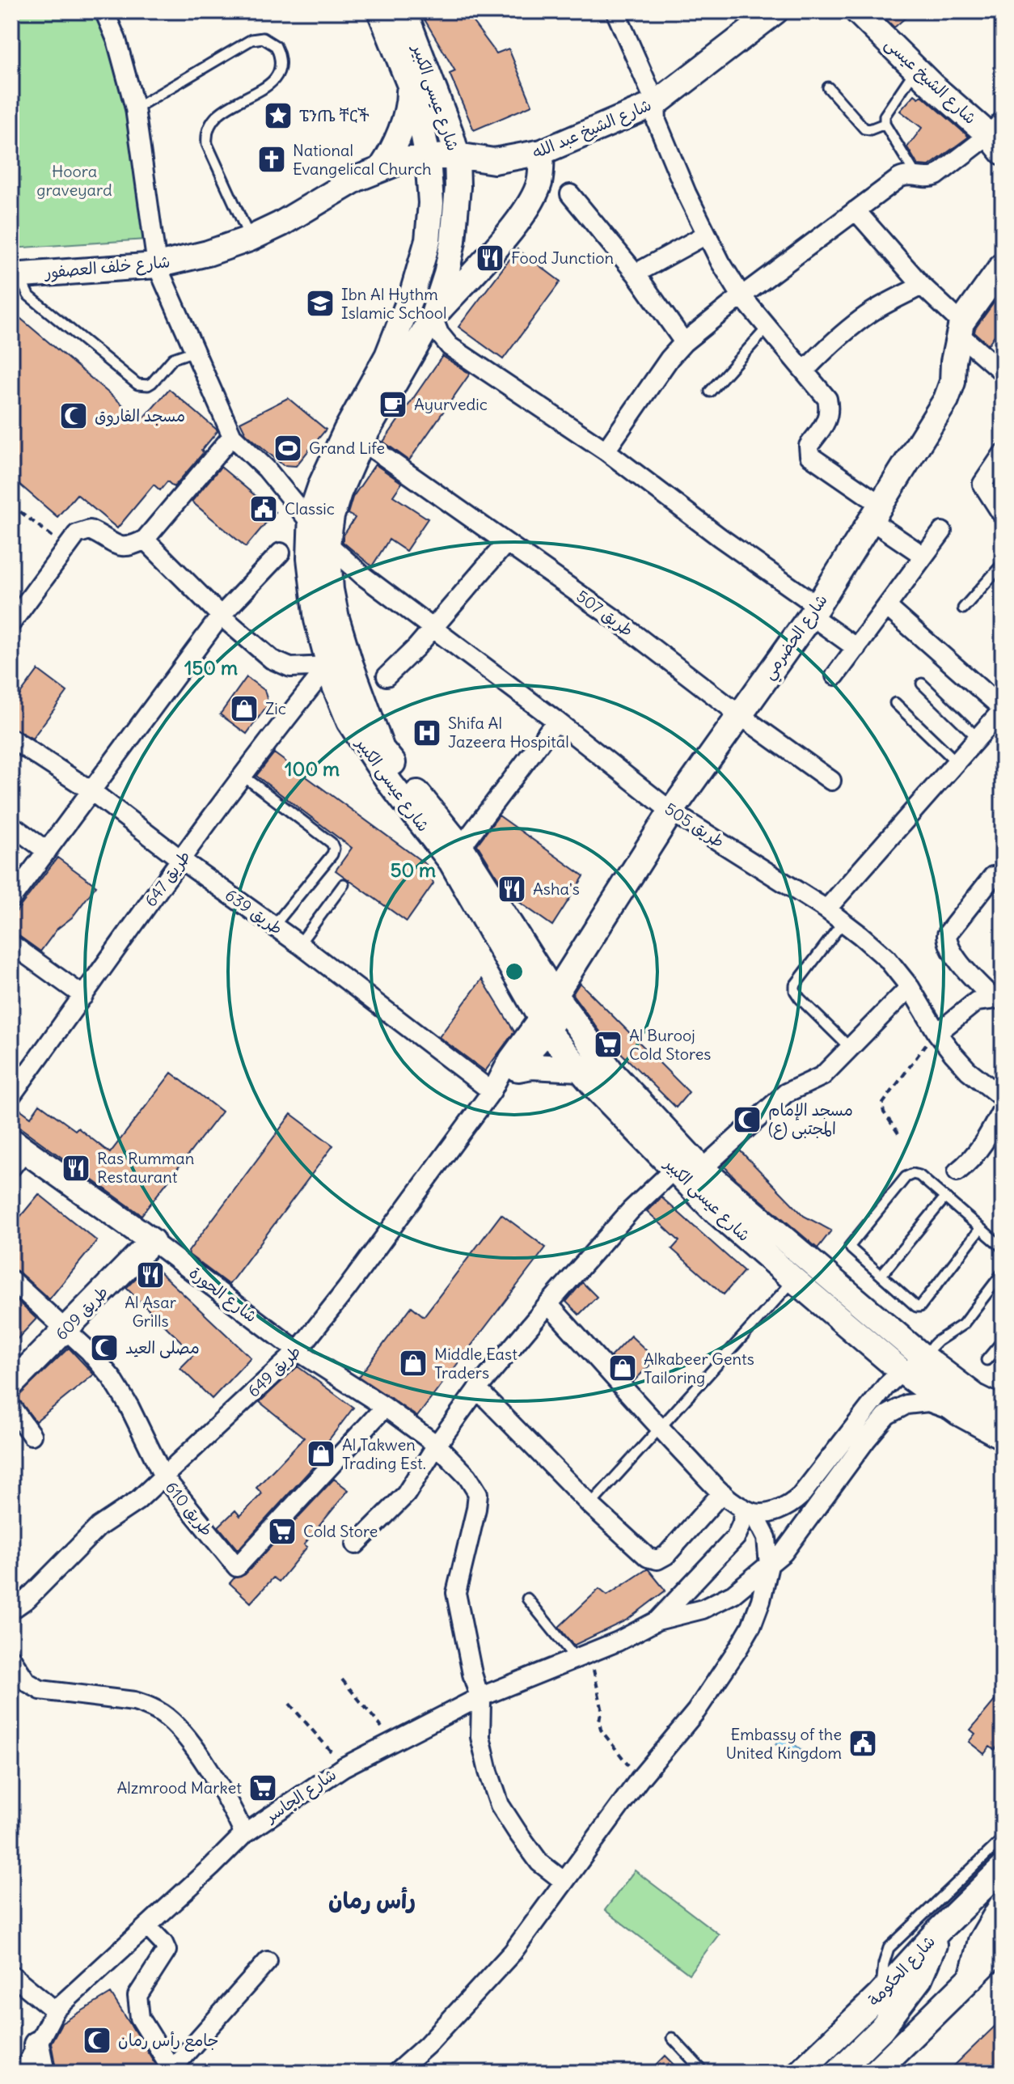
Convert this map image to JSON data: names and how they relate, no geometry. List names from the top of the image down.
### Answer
{
  "streets": {
    "main road": [
      "شارع الشيخ عيسى",
      "شارع عيسى الكبير",
      "شارع الشيخ عبد الله",
      "شارع خلف العصفور",
      "شارع الحضرمي",
      "شارع الحورة",
      "طريق 609",
      "شارع الحكومة"
    ],
    "street": [
      "طريق 507",
      "طريق 505",
      "طريق 647",
      "طريق 639",
      "طريق 649",
      "طريق 610",
      "شارع الجاسر"
    ]
  },
  "crossings": [
    ["شارع عيسى الكبير", "شارع الشيخ عبد الله"],
    ["شارع عيسى الكبير", "شارع خلف العصفور"],
    ["شارع عيسى الكبير", "شارع الحضرمي"],
    ["شارع عيسى الكبير", "طريق 505"],
    ["شارع عيسى الكبير", "طريق 647"],
    ["شارع عيسى الكبير", "طريق 649"],
    ["شارع الشيخ عبد الله", "شارع خلف العصفور"],
    ["طريق 507", "شارع الحضرمي"],
    ["شارع الحضرمي", "طريق 505"],
    ["شارع الحضرمي", "طريق 649"],
    ["طريق 647", "طريق 639"],
    ["طريق 639", "طريق 649"],
    ["شارع الحورة", "طريق 609"],
    ["شارع الحورة", "طريق 649"],
    ["شارع الحورة", "طريق 610"],
    ["طريق 609", "طريق 610"],
    ["طريق 649", "طريق 610"]
  ],
  "districts": ["رأس رمان"],
  "parks": ["Hoora graveyard"],
  "places": {
    "place": ["ፔንጤ ቸርች"],
    "church": ["National Evangelical Church"],
    "restaurant": [
      "Food Junction",
      "Asha's",
      "Ras Rumman Restaurant",
      "Al Asar Grills"
    ],
    "school or university": ["Ibn Al Hythm Islamic School"],
    "cafe": ["Ayurvedic"],
    "mosque": [
      "مسجد الفاروق",
      "مسجد الإمام المجتبى (ع)",
      "مصلى العيد",
      "جامع رأس رمان"
    ],
    "sports": ["Grand Life"],
    "public building": ["Classic", "Embassy of the United Kingdom"],
    "shop": [
      "Zic",
      "Middle East Traders",
      "Alkabeer Gents Tailoring",
      "Al Takwen Trading Est."
    ],
    "hospital": ["Shifa Al Jazeera Hospital"],
    "supermarket": ["Al Burooj Cold Stores", "Cold Store", "Alzmrood Market"]
  },
  "rings": ["150 m", "100 m", "50 m"]
}
